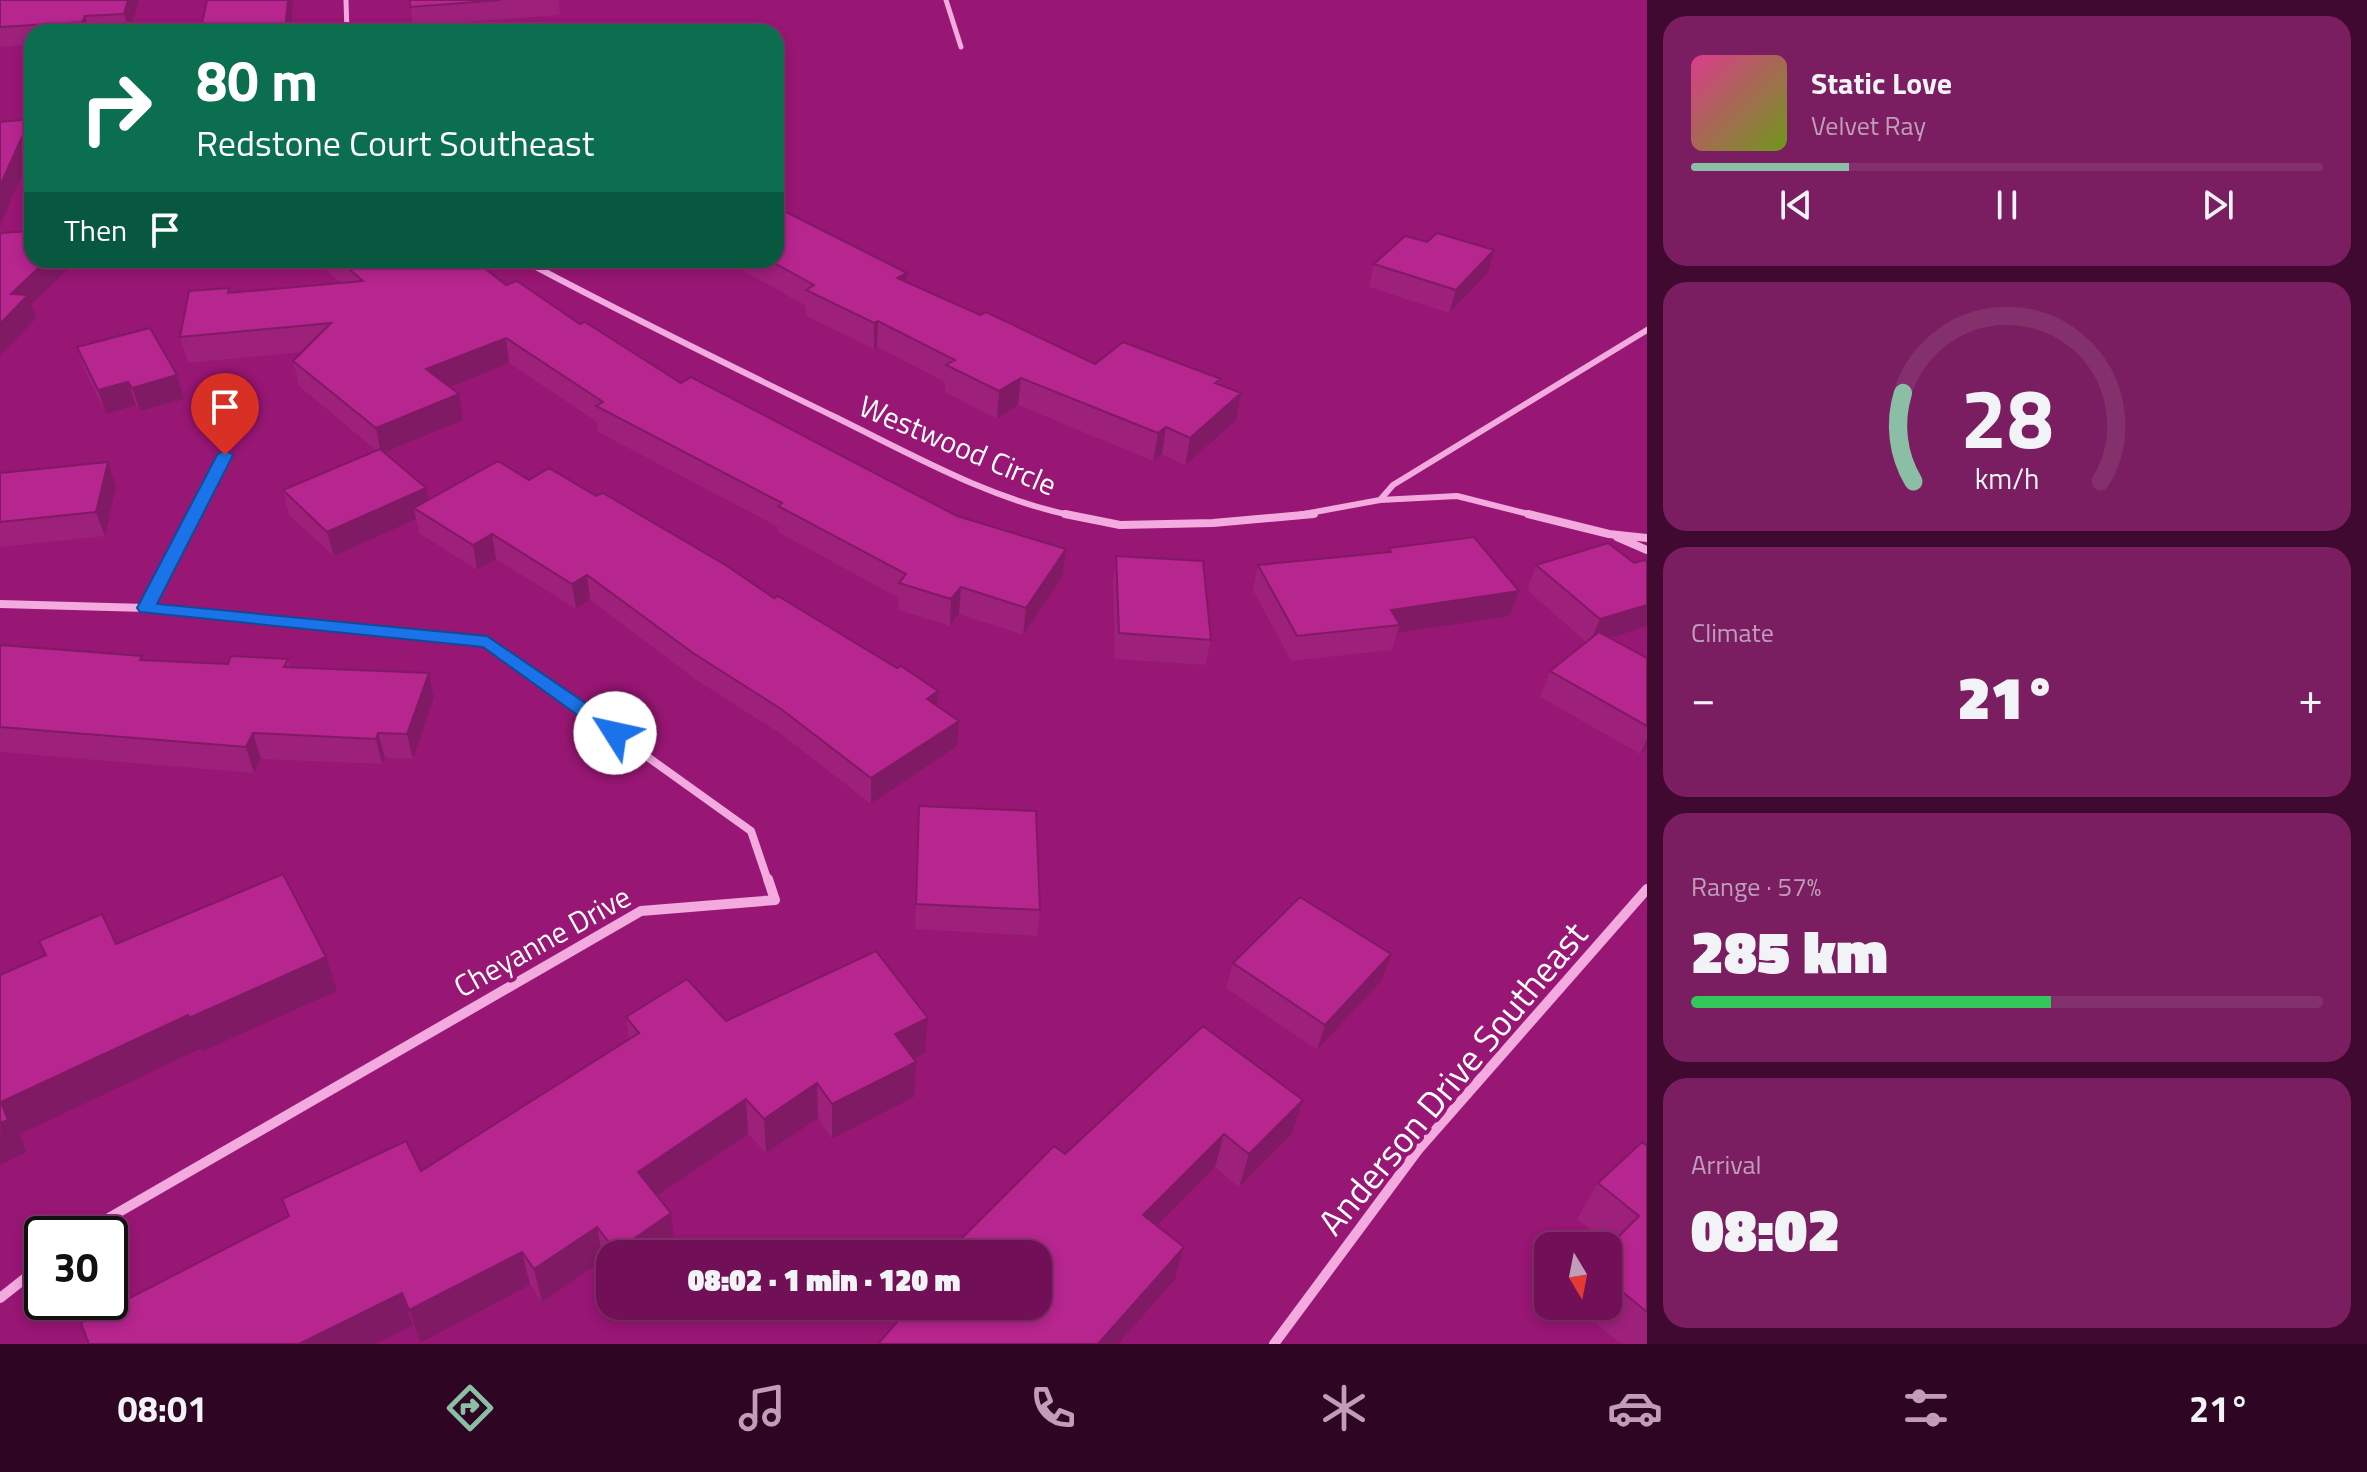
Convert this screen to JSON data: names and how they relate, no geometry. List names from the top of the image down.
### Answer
{
  "streets": {
    "street": ["Westwood Circle", "Cheyanne Drive", "Anderson Drive Southeast"]
  },
  "north": "bottom",
  "page": {
    "turn": ["80 m", "Redstone Court Southeast"],
    "song": ["Static Love", "Velvet Ray"],
    "then": "Then",
    "tile": [
      "Climate",
      ["Range · 57%", "285 km"],
      ["Arrival", "08:02"]
    ],
    "heat": ["−", "21°", "+"],
    "limit": "30",
    "trip": "08:02 · 1 min · 120 m",
    "tabs": ["08:01", "21°"],
    "gauge": ["28", "km/h"]
  }
}
